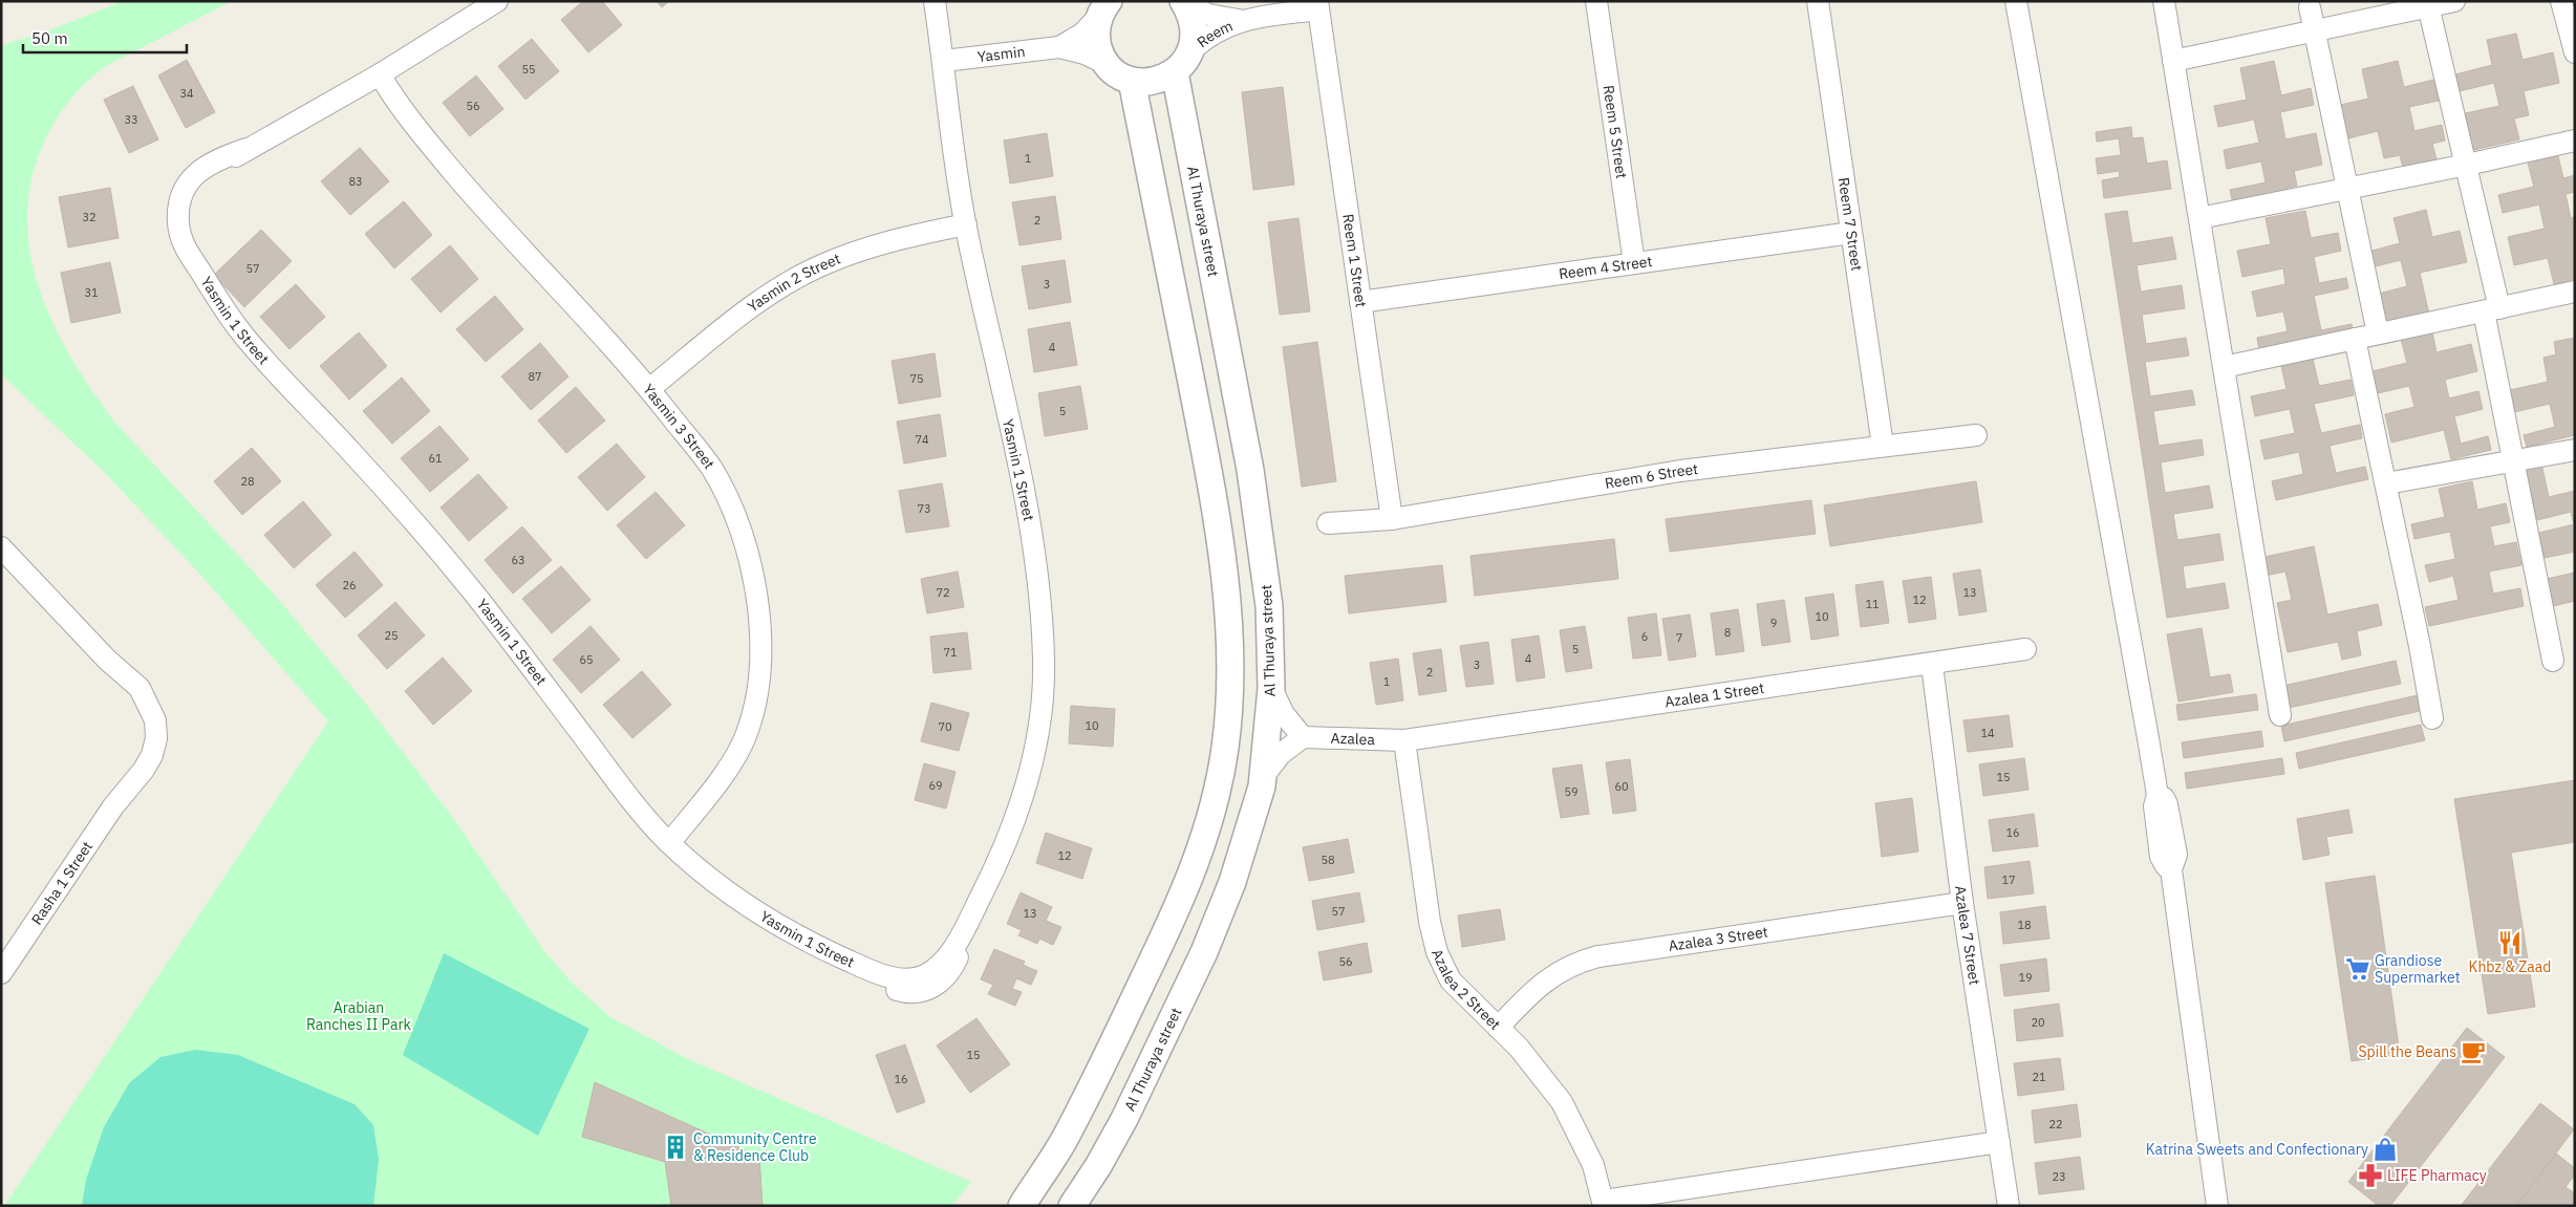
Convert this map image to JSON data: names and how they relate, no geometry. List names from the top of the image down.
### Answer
{
  "streets": {
    "street": [
      "Reem",
      "Yasmin",
      "Reem 5 Street",
      "Al Thuraya street",
      "Reem 7 Street",
      "Reem 1 Street",
      "Reem 4 Street",
      "Yasmin 2 Street",
      "Yasmin 1 Street",
      "Yasmin 3 Street",
      "Reem 6 Street",
      "Azalea 1 Street",
      "Azalea",
      "Rasha 1 Street",
      "Azalea 7 Street",
      "Azalea 3 Street",
      "Azalea 2 Street"
    ]
  },
  "crossings": [
    ["Reem", "Reem 1 Street"],
    ["Yasmin", "Yasmin 1 Street"],
    ["Reem 5 Street", "Reem 4 Street"],
    ["Reem 7 Street", "Reem 4 Street"],
    ["Reem 7 Street", "Reem 6 Street"],
    ["Reem 1 Street", "Reem 4 Street"],
    ["Reem 1 Street", "Reem 6 Street"],
    ["Yasmin 2 Street", "Yasmin 1 Street"],
    ["Yasmin 2 Street", "Yasmin 3 Street"],
    ["Yasmin 1 Street", "Yasmin 3 Street"],
    ["Azalea 1 Street", "Azalea"],
    ["Azalea 1 Street", "Azalea 7 Street"],
    ["Azalea 1 Street", "Azalea 2 Street"],
    ["Azalea", "Azalea 2 Street"],
    ["Azalea 7 Street", "Azalea 3 Street"],
    ["Azalea 3 Street", "Azalea 2 Street"]
  ],
  "parks": ["Arabian Ranches II Park"],
  "places": {
    "restaurant": ["Khbz & Zaad"],
    "supermarket": ["Grandiose Supermarket"],
    "cafe": ["Spill the Beans"],
    "building": ["Community Centre & Residence Club"],
    "shop": ["Katrina Sweets and Confectionary"],
    "pharmacy": ["LIFE Pharmacy"]
  },
  "house_numbers": [
    "55",
    "34",
    "56",
    "33",
    "1",
    "83",
    "32",
    "2",
    "57",
    "3",
    "31",
    "4",
    "87",
    "75",
    "5",
    "74",
    "61",
    "28",
    "73",
    "63",
    "26",
    "72",
    "13",
    "12",
    "11",
    "10",
    "9",
    "8",
    "25",
    "6",
    "7",
    "5",
    "71",
    "4",
    "65",
    "3",
    "2",
    "1",
    "10",
    "70",
    "14",
    "15",
    "69",
    "60",
    "59",
    "16",
    "12",
    "58",
    "17",
    "57",
    "13",
    "18",
    "56",
    "19",
    "20",
    "15",
    "21",
    "16",
    "22",
    "23"
  ],
  "scale_bar": "50 m"
}
